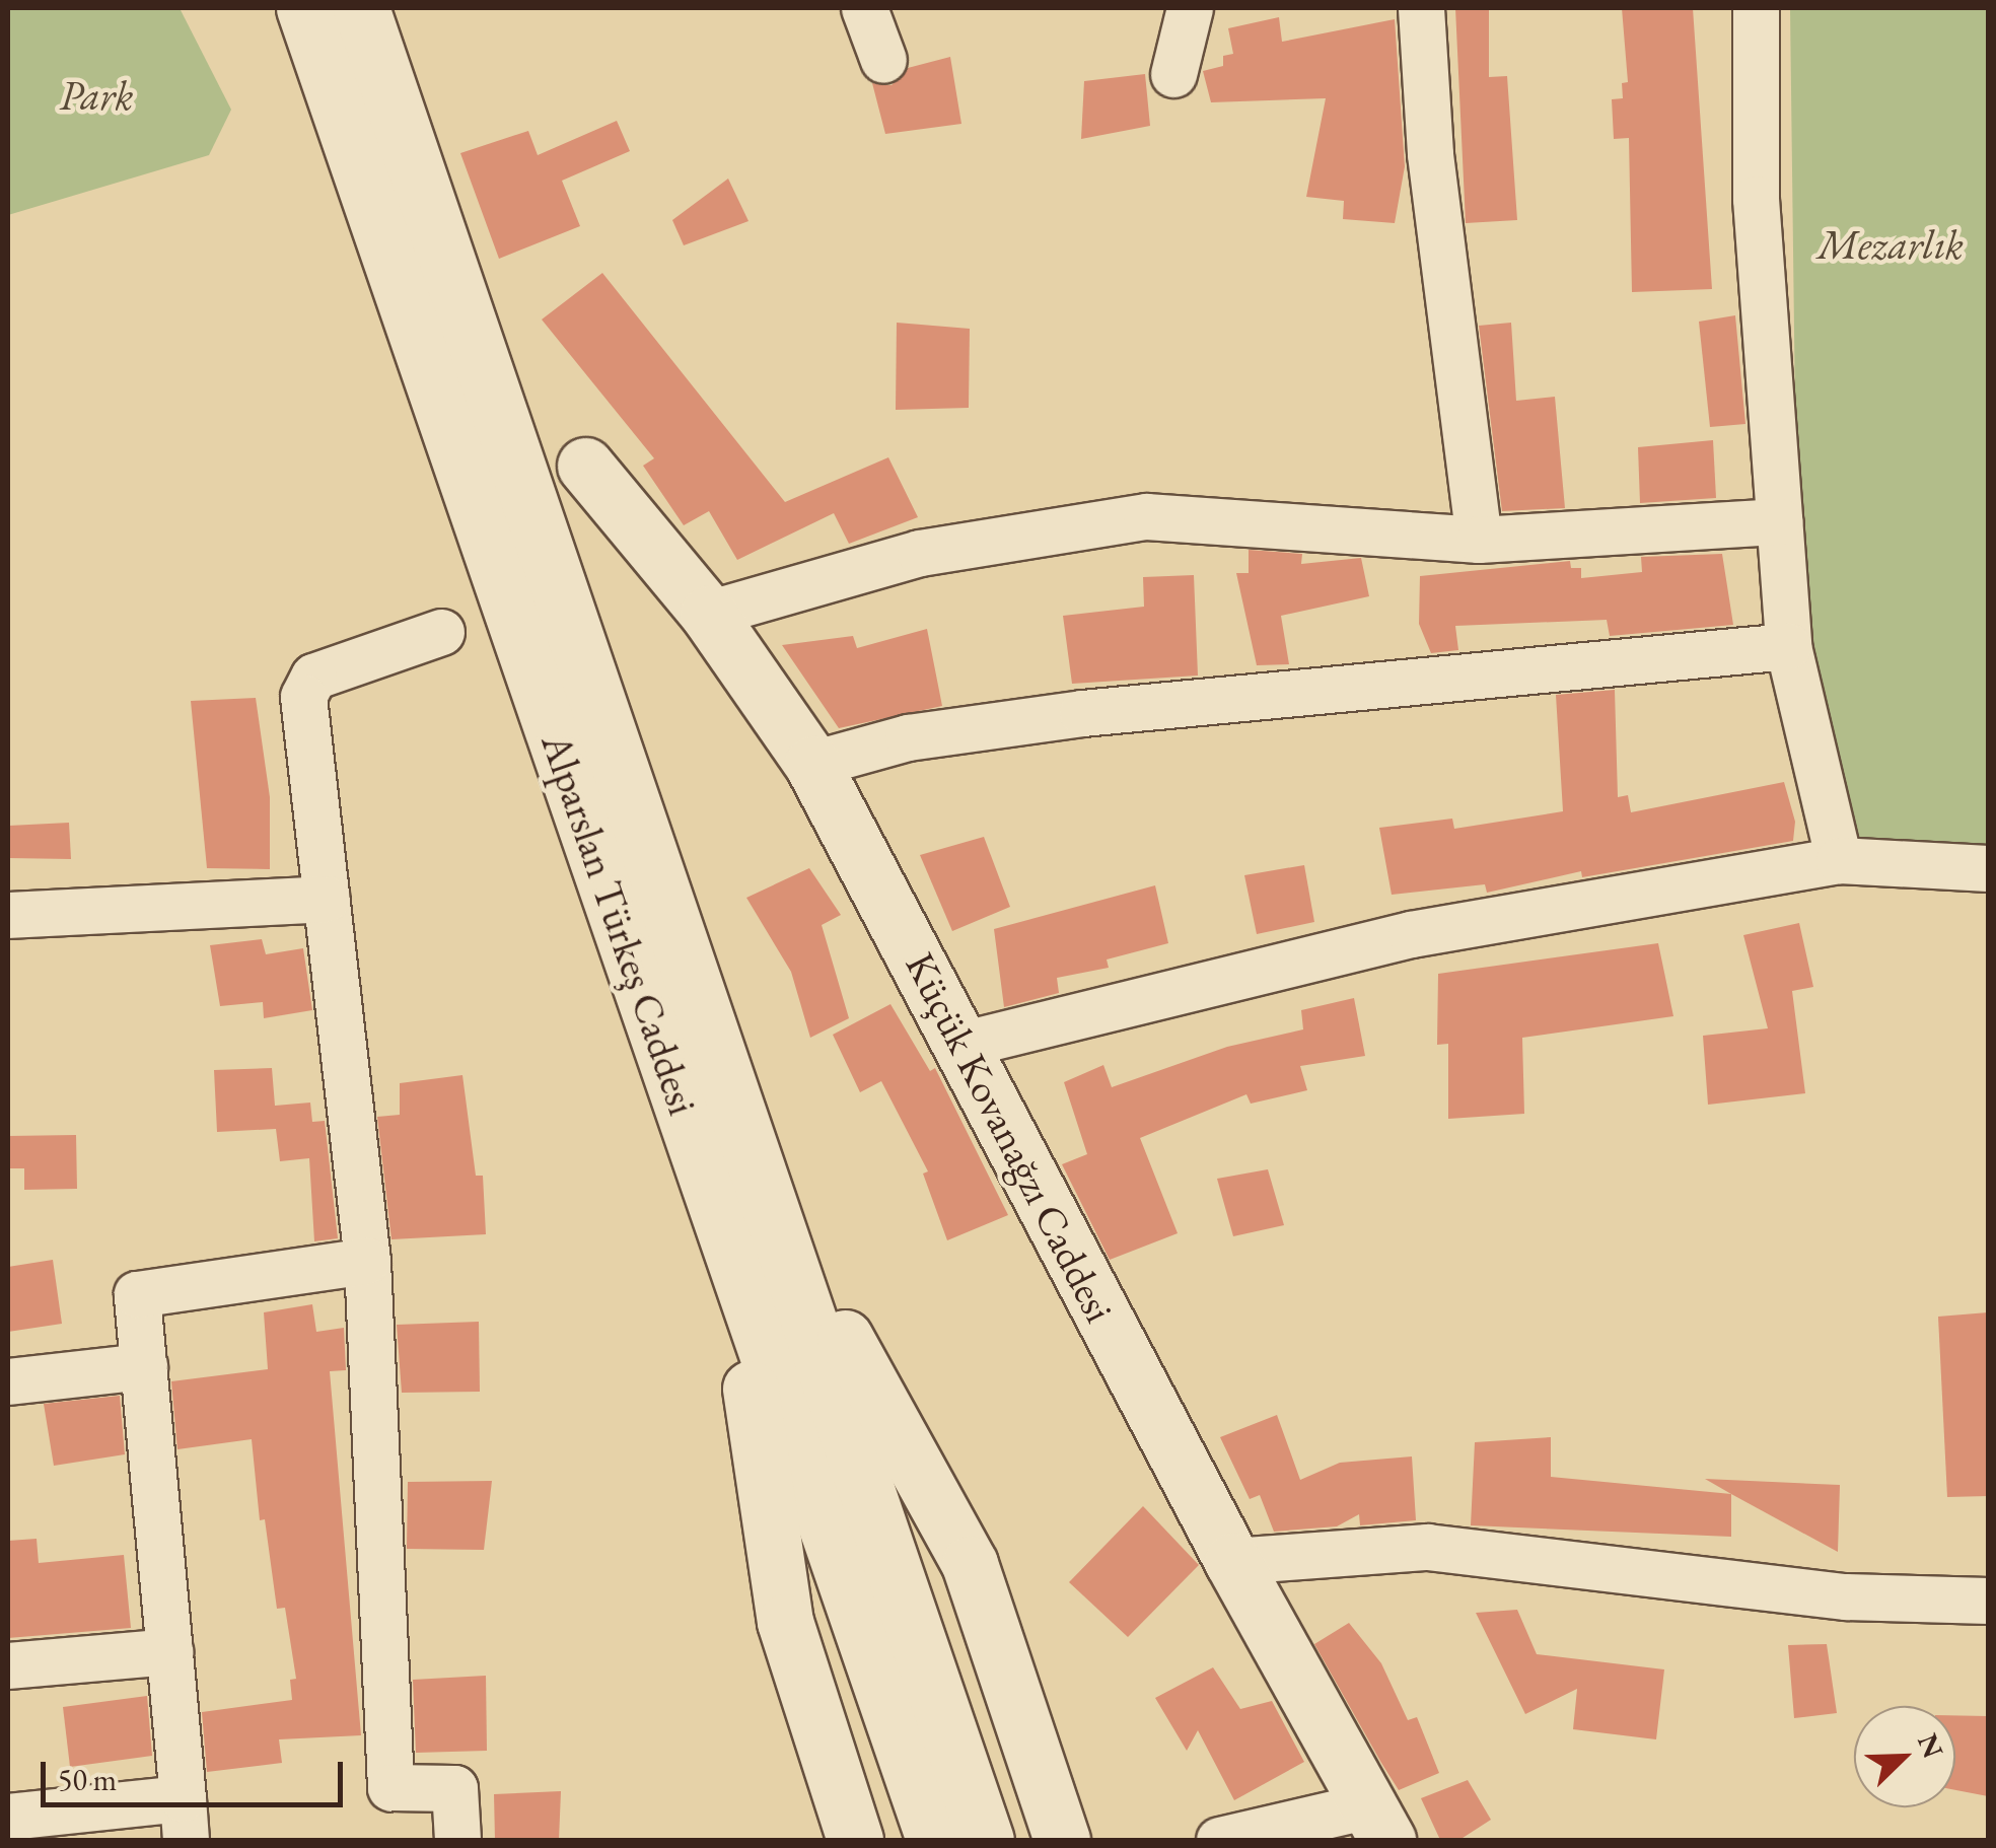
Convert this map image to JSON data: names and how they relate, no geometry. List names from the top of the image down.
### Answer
{
  "streets": {
    "main road": ["Alparslan Türkeş Caddesi", "Küçük Kovanağzı Caddesi"]
  },
  "parks": ["Park", "Mezarlık"],
  "scale_bar": "50 m",
  "north": "top right"
}
